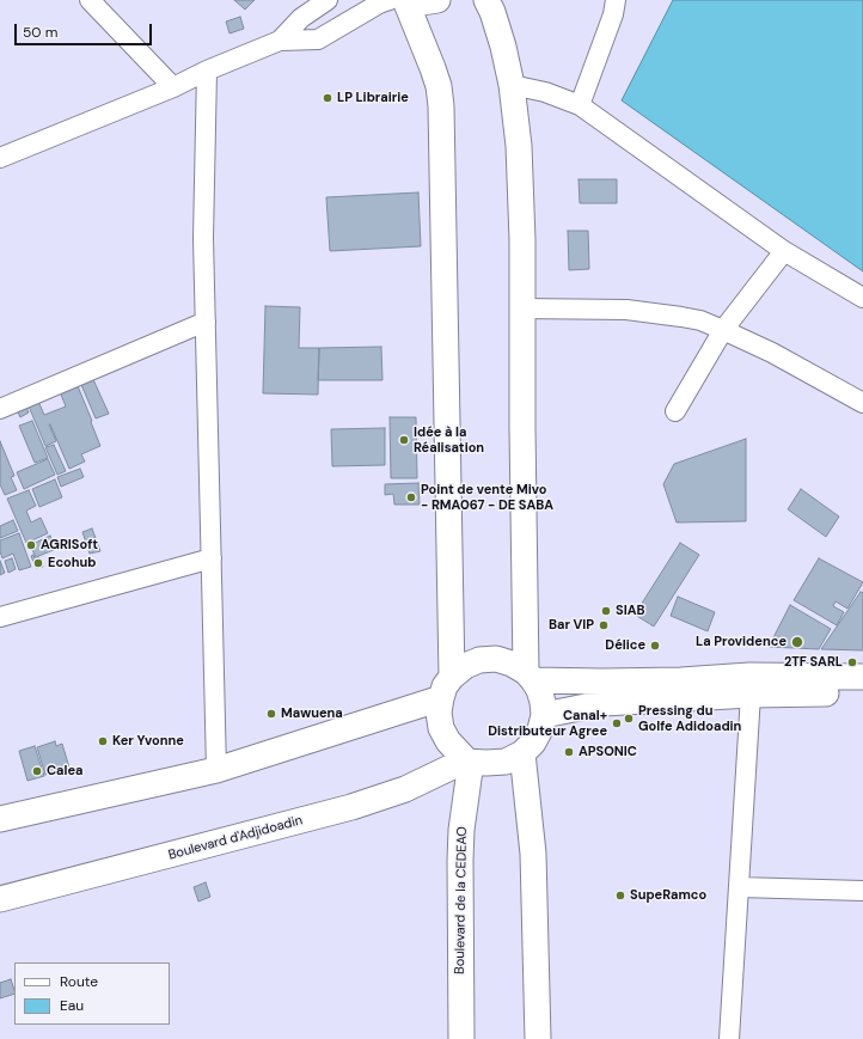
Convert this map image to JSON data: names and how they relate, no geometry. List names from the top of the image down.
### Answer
{
  "streets": {
    "main road": ["Boulevard d'Adjidoadin", "Boulevard de la CEDEAO"]
  },
  "crossings": [
    ["Boulevard d'Adjidoadin", "Boulevard de la CEDEAO"]
  ],
  "places": [
    "LP Librairie",
    "Idée à la Réalisation",
    "Point de vente Mivo - RMA067 - DE SABA",
    "AGRISoft",
    "Ecohub",
    "SIAB",
    "Bar VIP",
    "La Providence",
    "Délice",
    "2TF SARL",
    "Mawuena",
    "Pressing du Golfe Adidoadin",
    "Canal+ Distributeur Agree",
    "Ker Yvonne",
    "APSONIC",
    "Calea",
    "SupeRamco"
  ],
  "legend": ["Route", "Eau"],
  "scale_bar": "50 m"
}
